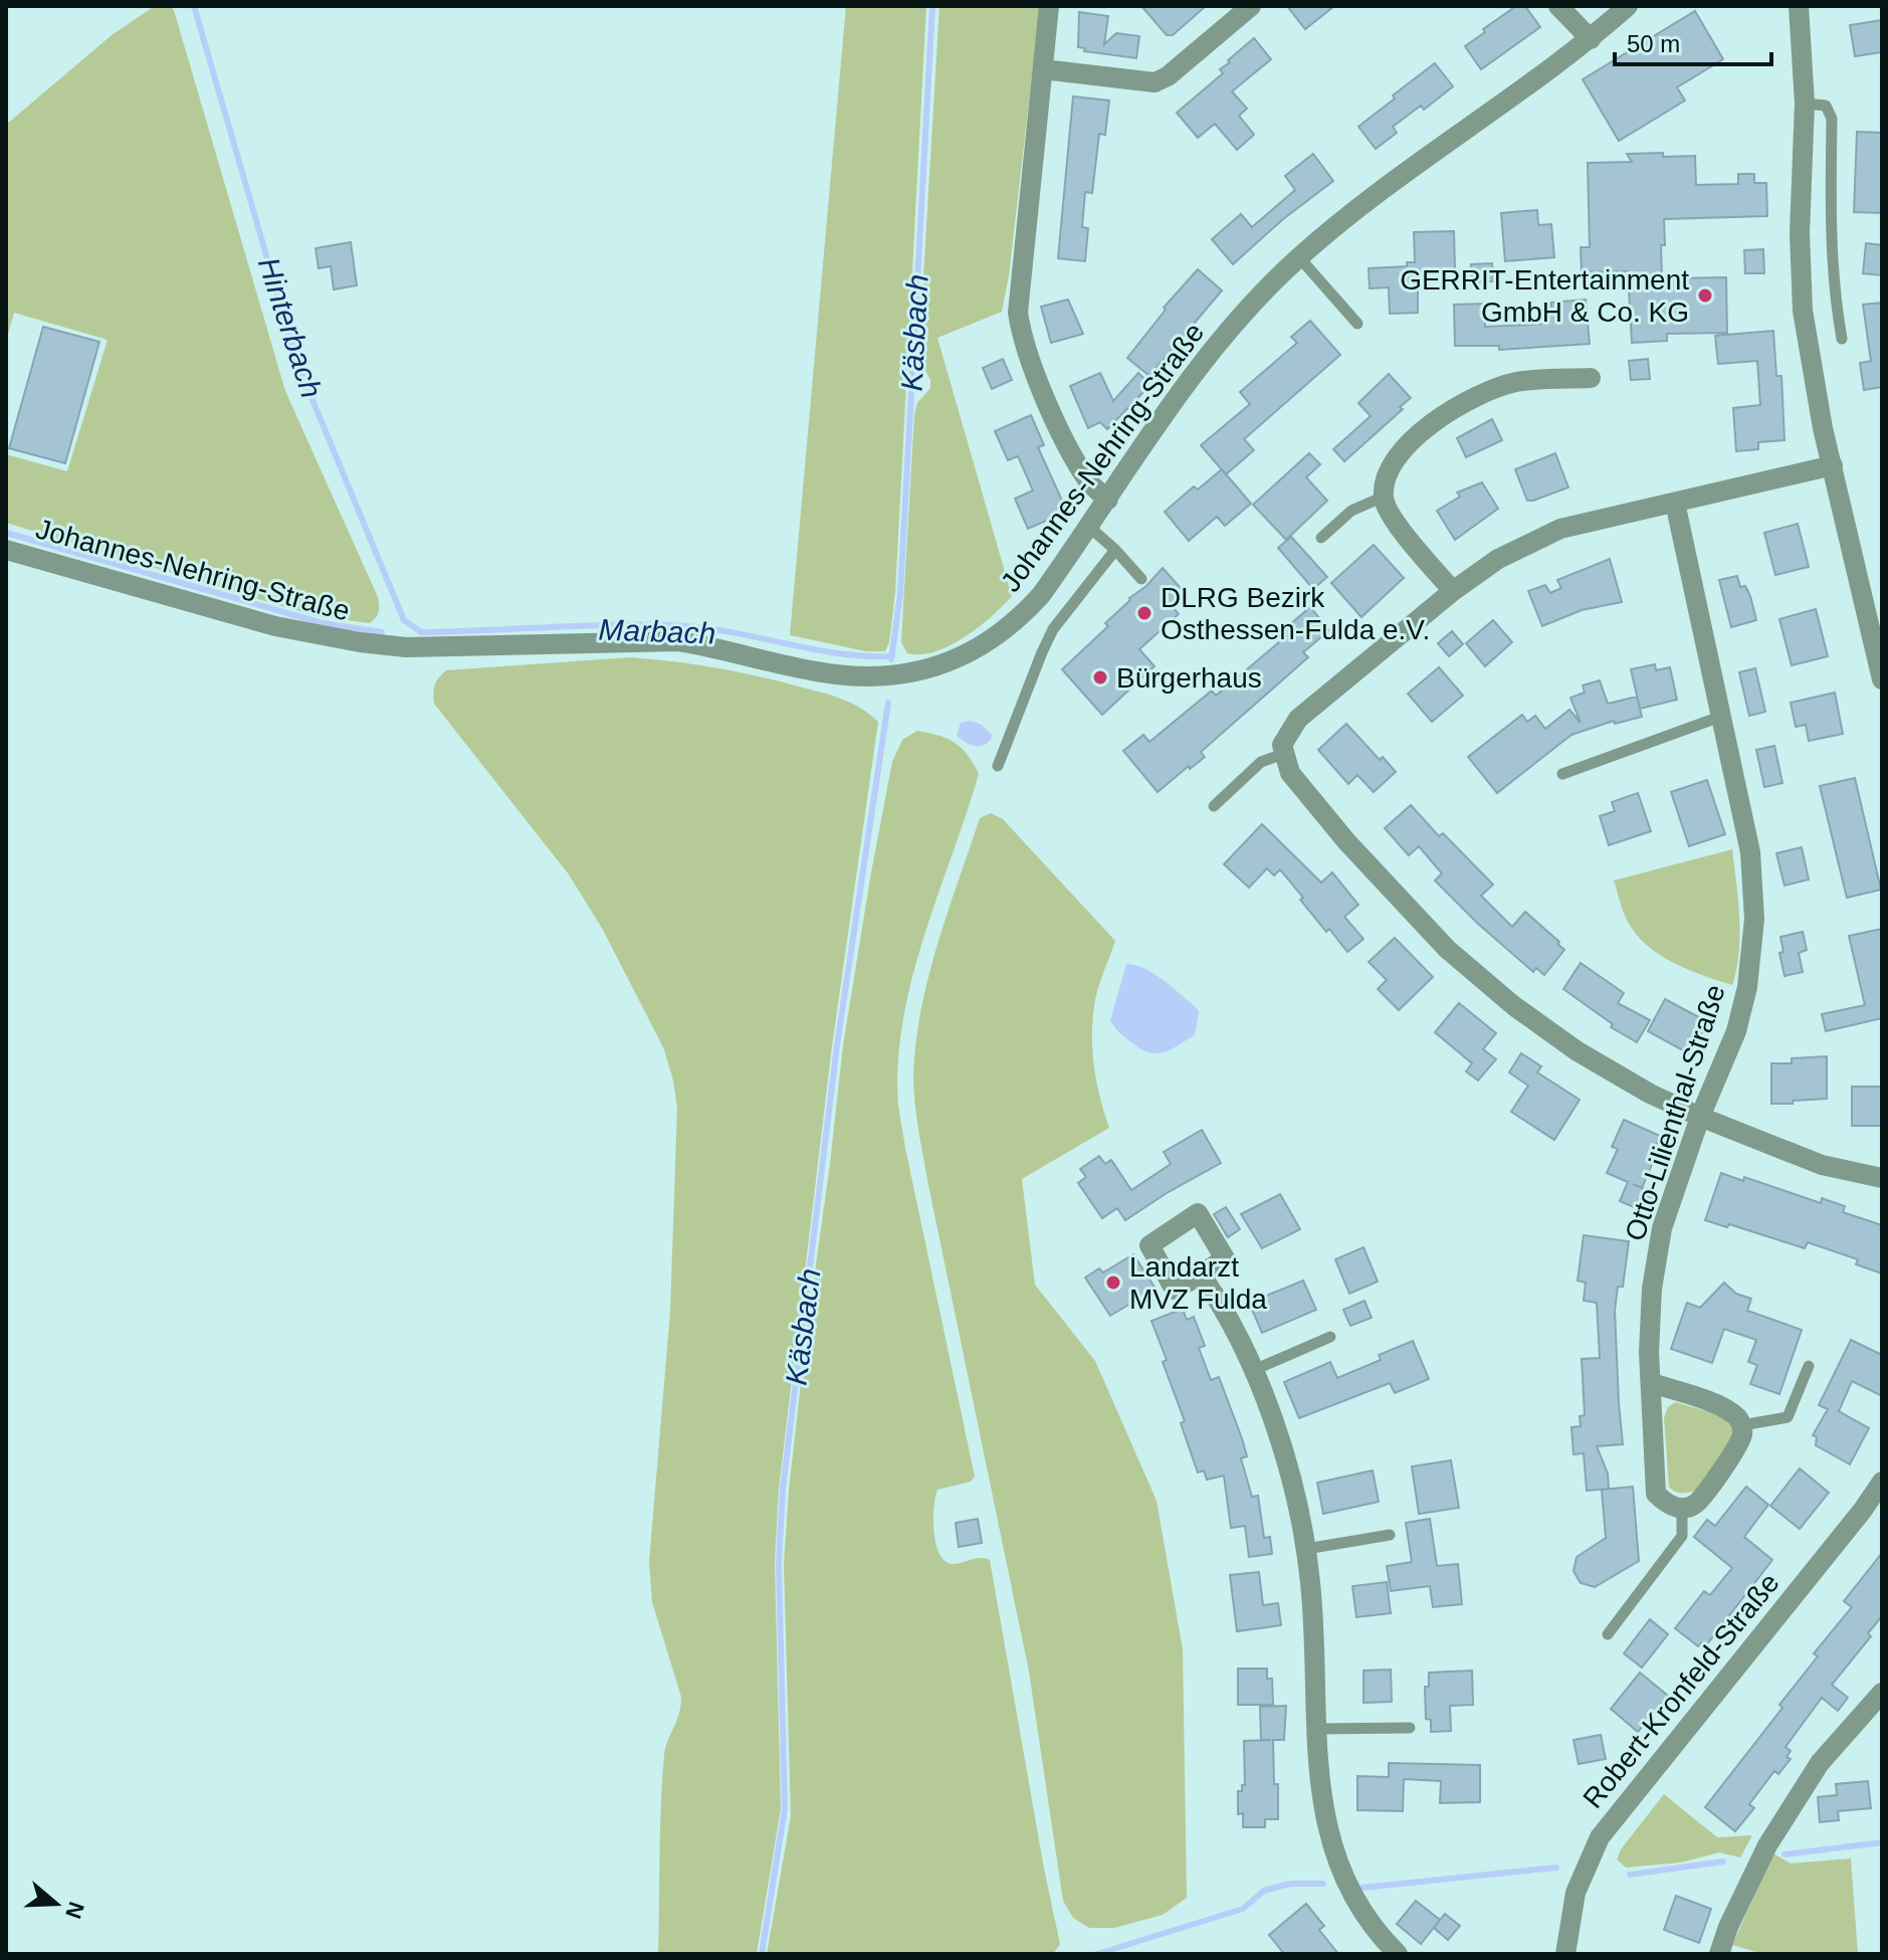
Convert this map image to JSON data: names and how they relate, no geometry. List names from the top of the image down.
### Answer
{
  "streets": {
    "street": ["Johannes-Nehring-Straße", "Otto-Lilienthal-Straße", "Robert-Kronfeld-Straße"]
  },
  "water": ["Hinterbach", "Käsbach", "Marbach"],
  "places": [
    "GERRIT-Entertainment GmbH & Co. KG",
    "DLRG Bezirk Osthessen-Fulda e.V.",
    "Bürgerhaus",
    "Landarzt MVZ Fulda"
  ],
  "scale_bar": "50 m",
  "north": "right"
}
